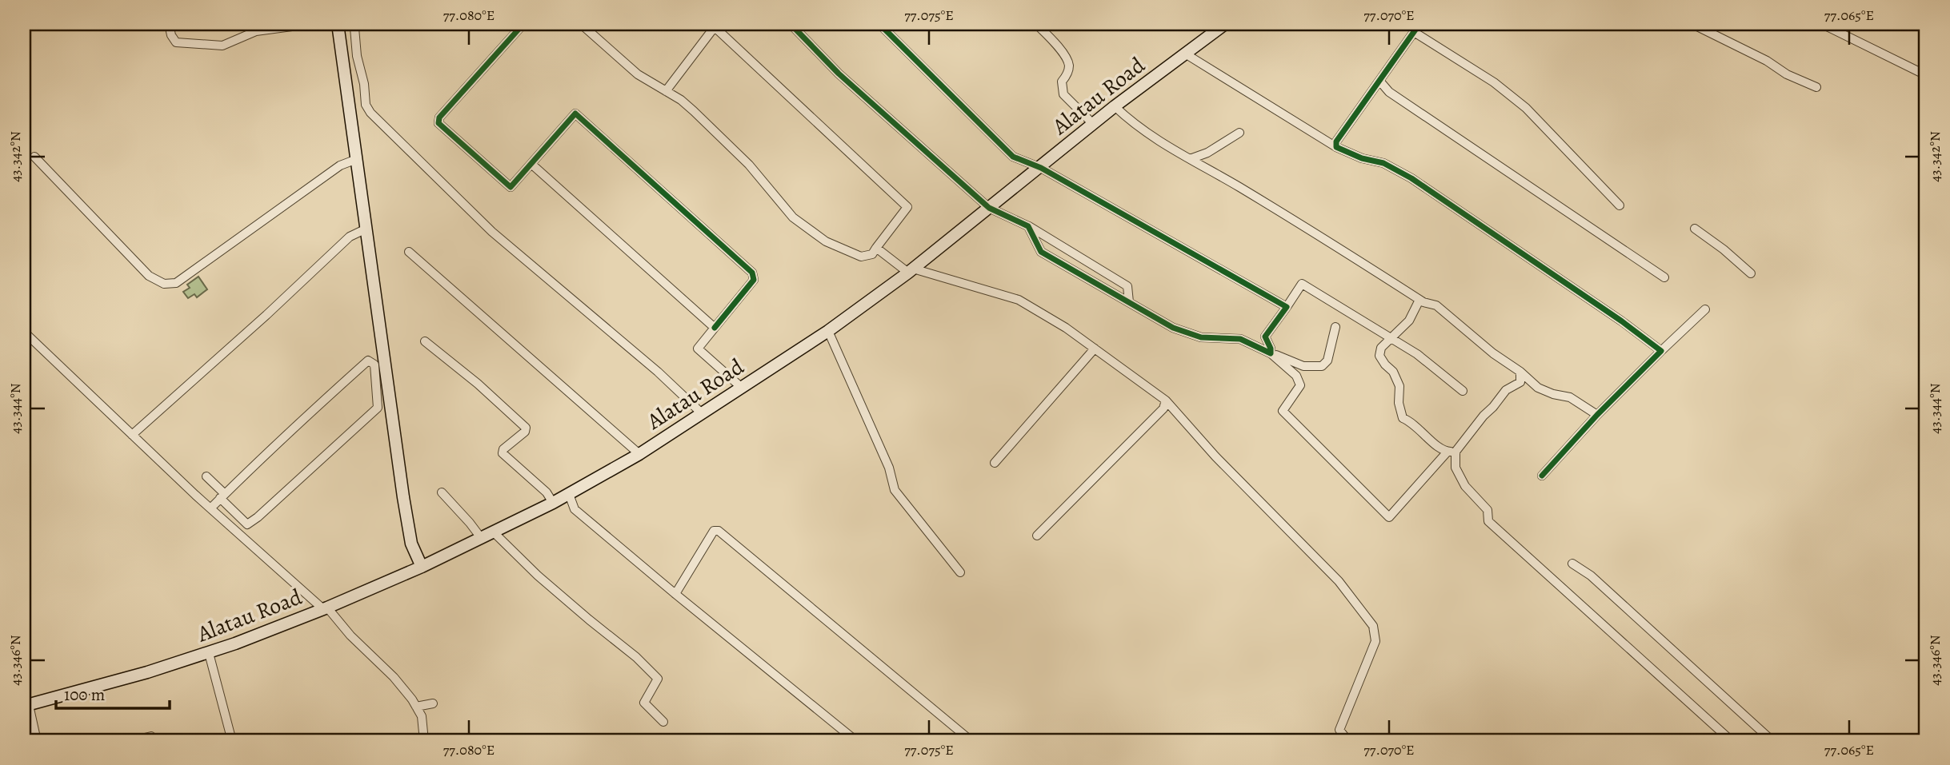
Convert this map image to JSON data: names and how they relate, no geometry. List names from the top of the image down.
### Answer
{
  "streets": {
    "main road": ["Alatau Road"]
  },
  "scale_bar": "100 m",
  "coordinates": [
    "77.080°E",
    "77.075°E",
    "77.070°E",
    "77.065°E",
    "43.342°N",
    "43.344°N",
    "43.346°N"
  ]
}
